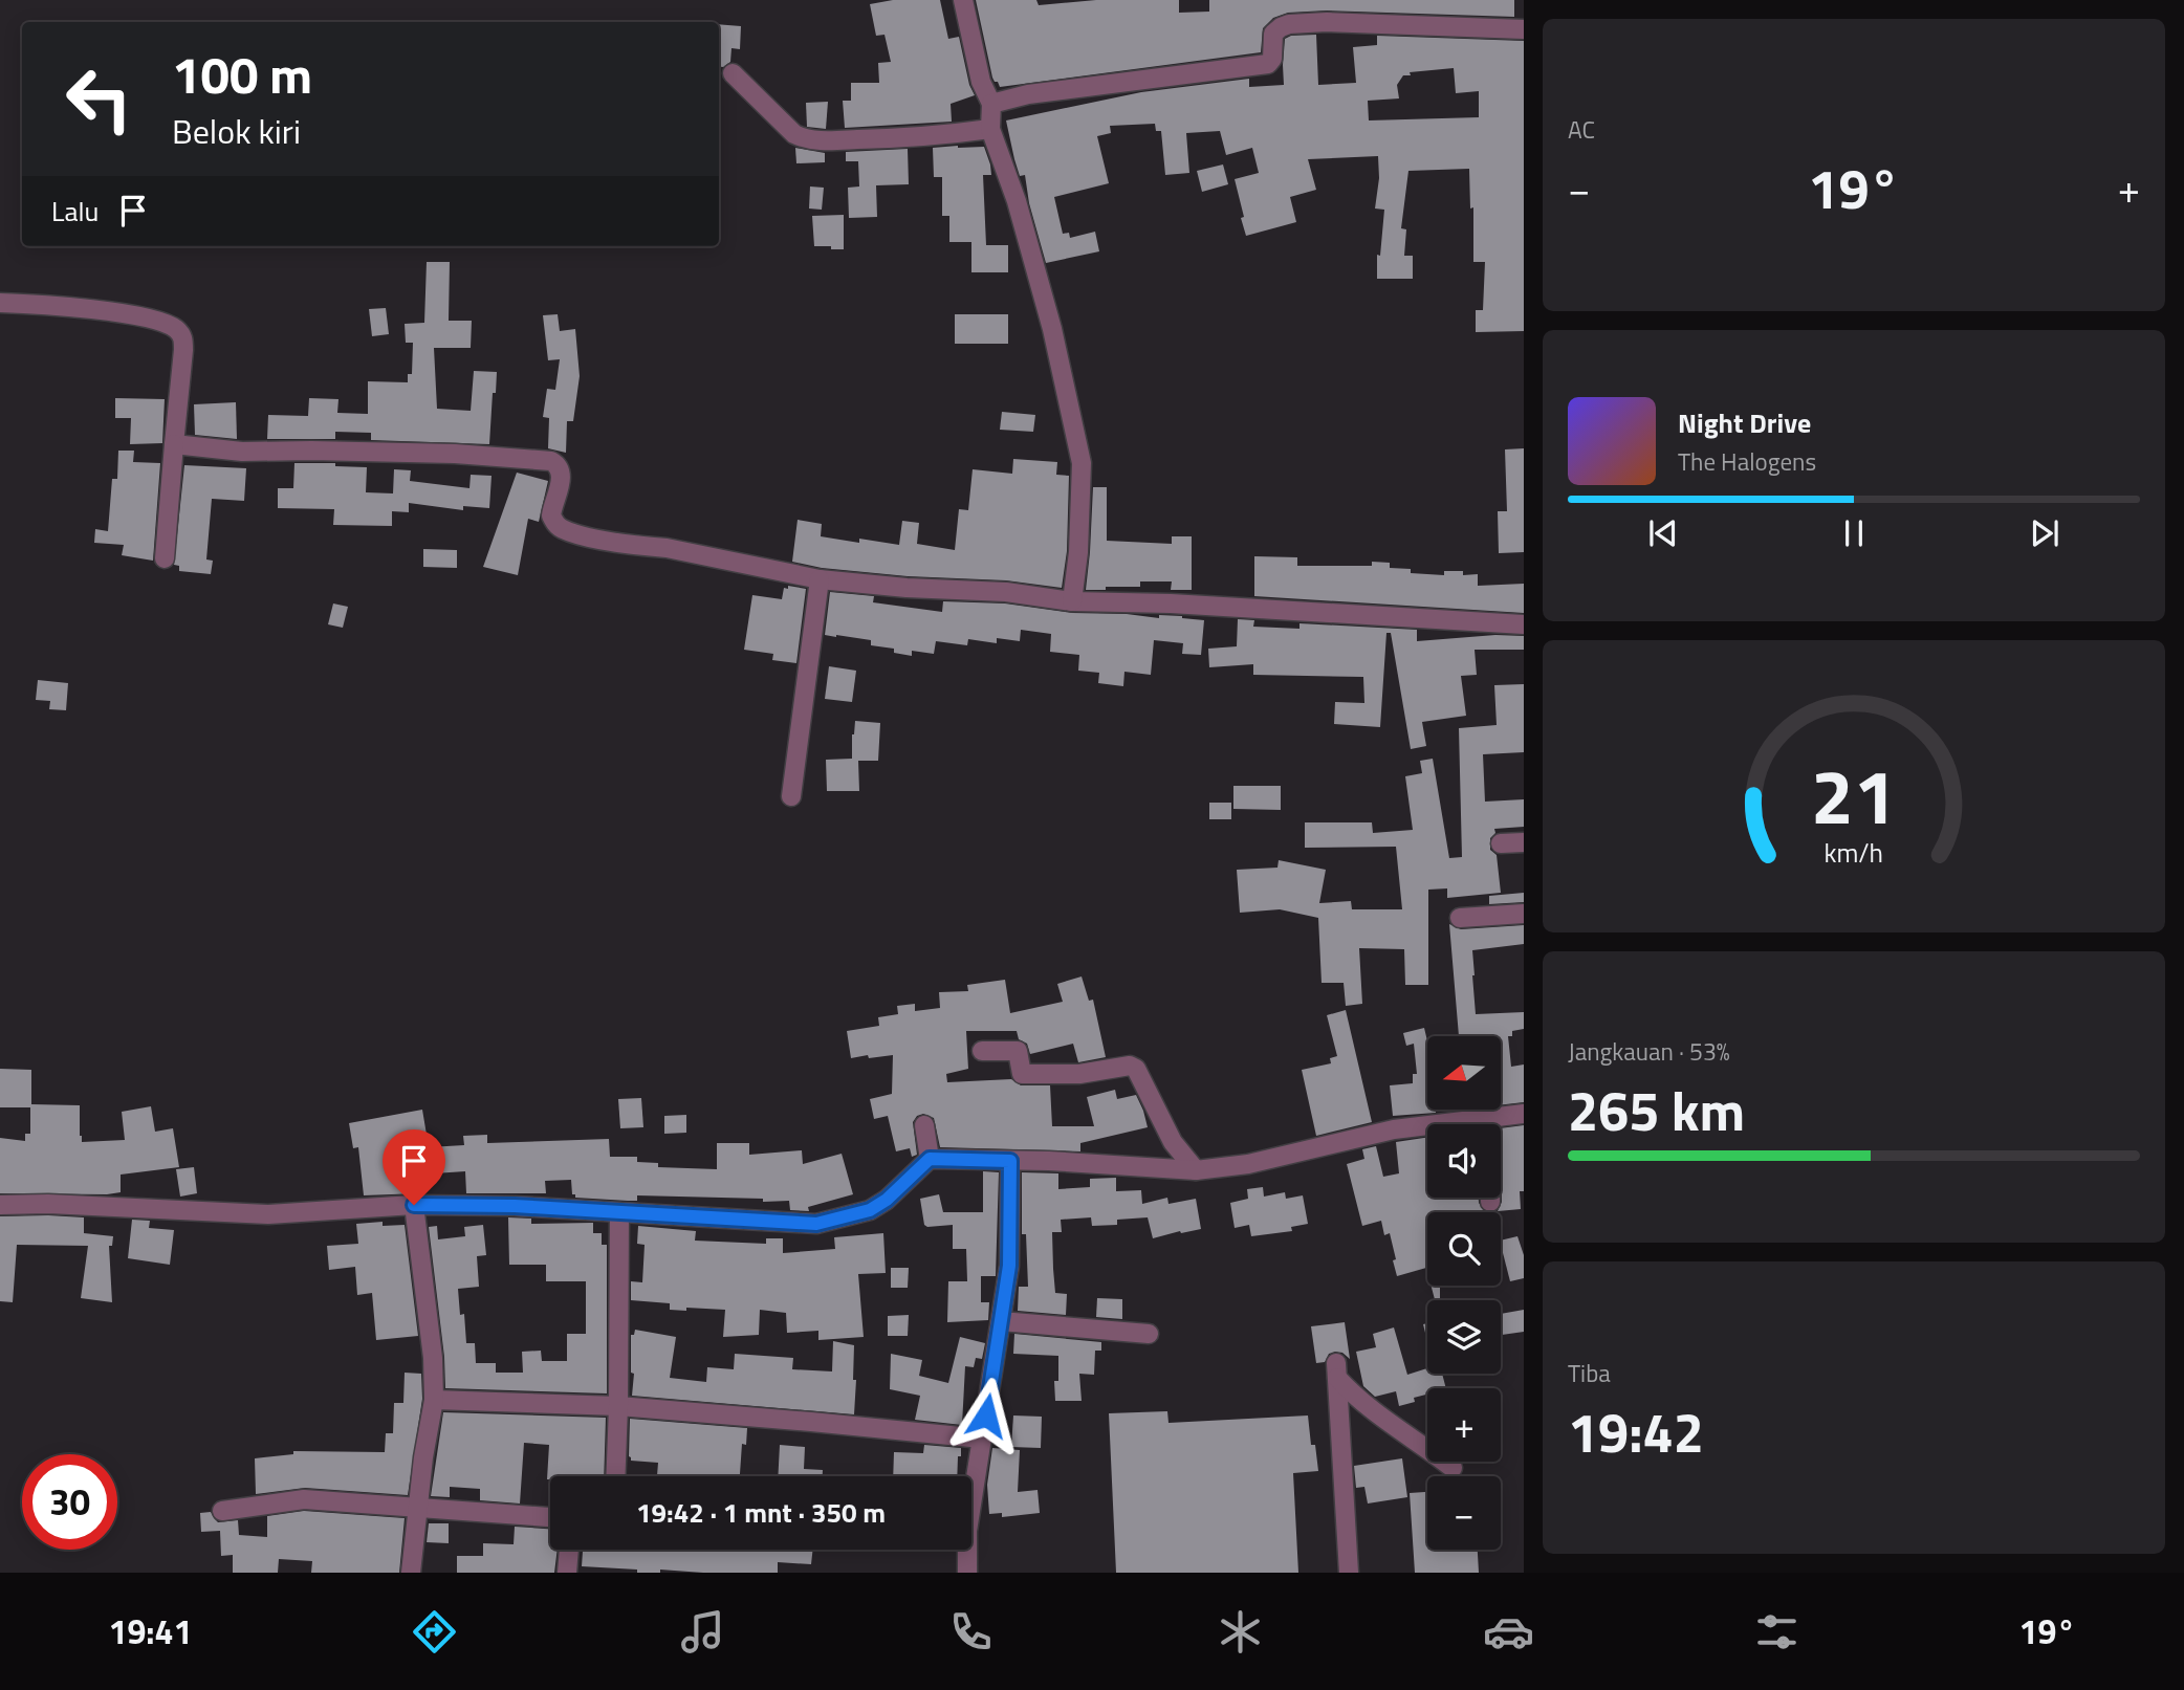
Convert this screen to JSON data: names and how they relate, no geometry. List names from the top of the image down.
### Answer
{
  "north": "left",
  "page": {
    "tile": [
      "AC",
      ["Jangkauan · 53%", "265 km"],
      ["Tiba", "19:42"]
    ],
    "turn": ["100 m", "Belok kiri"],
    "heat": ["−", "19°", "+"],
    "then": "Lalu",
    "song": ["Night Drive", "The Halogens"],
    "map_buttons": ["+", "−"],
    "limit": "30",
    "trip": "19:42 · 1 mnt · 350 m",
    "tabs": ["19:41", "19°"],
    "gauge": ["21", "km/h"]
  }
}
